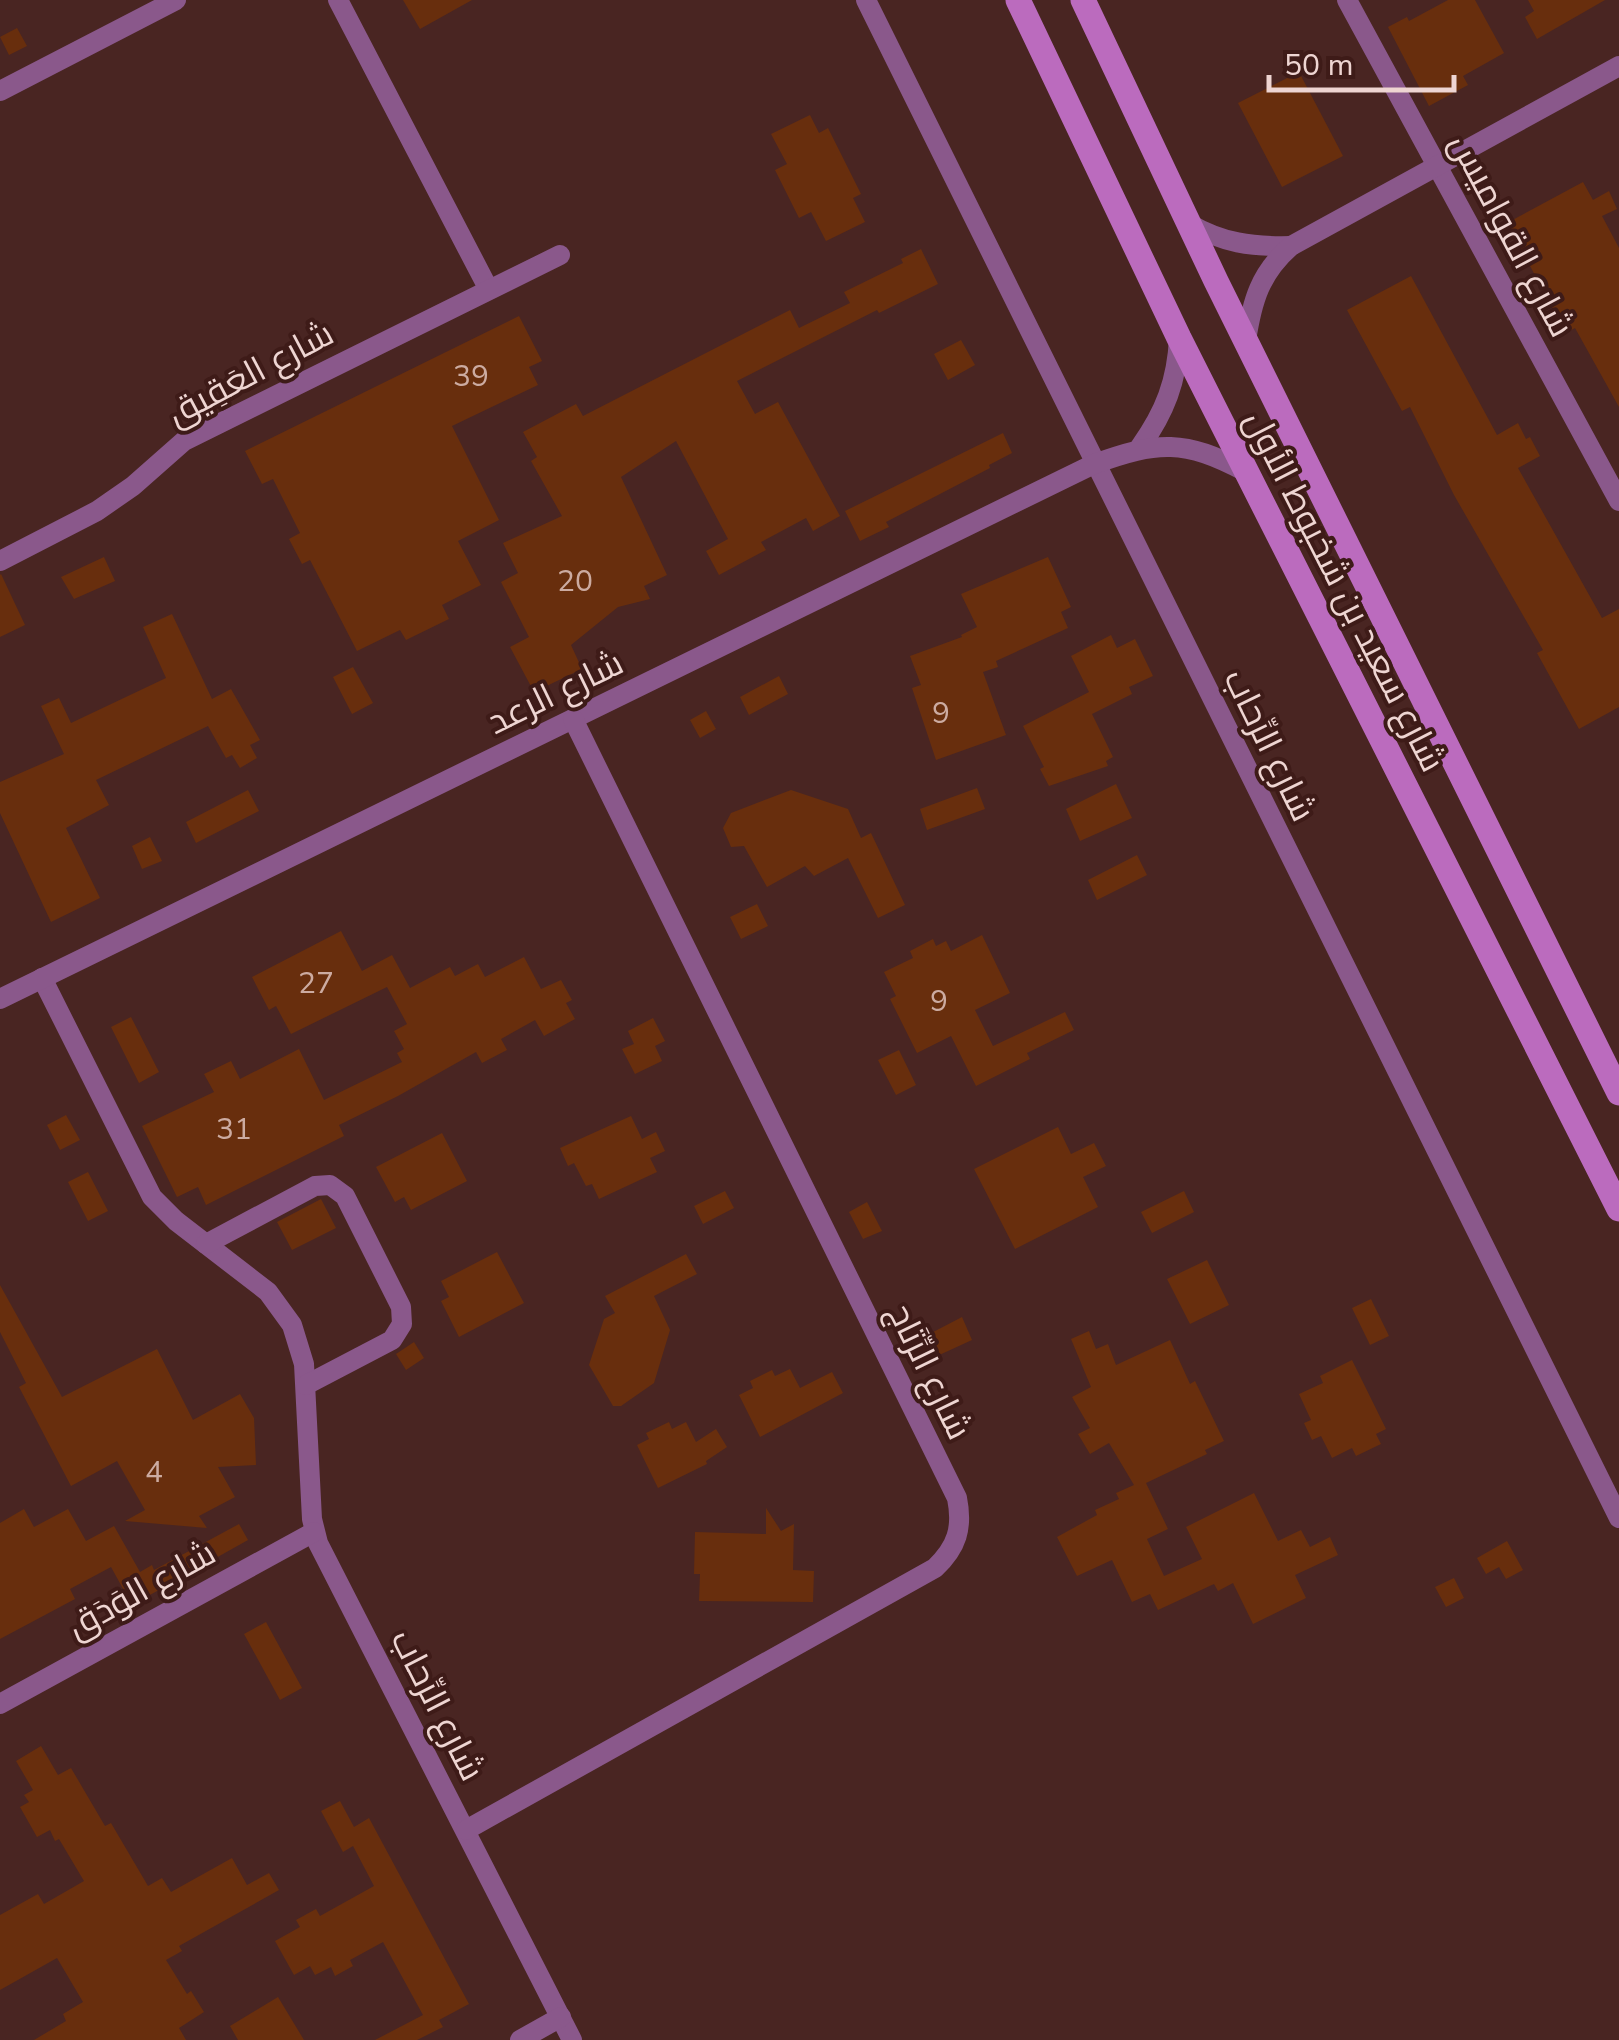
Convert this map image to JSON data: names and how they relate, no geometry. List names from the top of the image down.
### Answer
{
  "streets": {
    "main road": ["شارع سعيد بن شخبوط الأول"],
    "street": [
      "شارع القواميس",
      "شارع العَقِيق",
      "شارع الرعد",
      "شارع الرِّحاب",
      "شارع الرِّتَاج",
      "شارع الوَدَق"
    ]
  },
  "crossings": [
    ["شارع سعيد بن شخبوط الأول", "شارع الرعد"],
    ["شارع الرعد", "شارع الرِّحاب"],
    ["شارع الرعد", "شارع الرِّتَاج"],
    ["شارع الرِّحاب", "شارع الرِّتَاج"],
    ["شارع الرِّحاب", "شارع الوَدَق"]
  ],
  "house_numbers": [
    "39",
    "20",
    "9",
    "27",
    "9",
    "31",
    "4"
  ],
  "scale_bar": "50 m"
}
